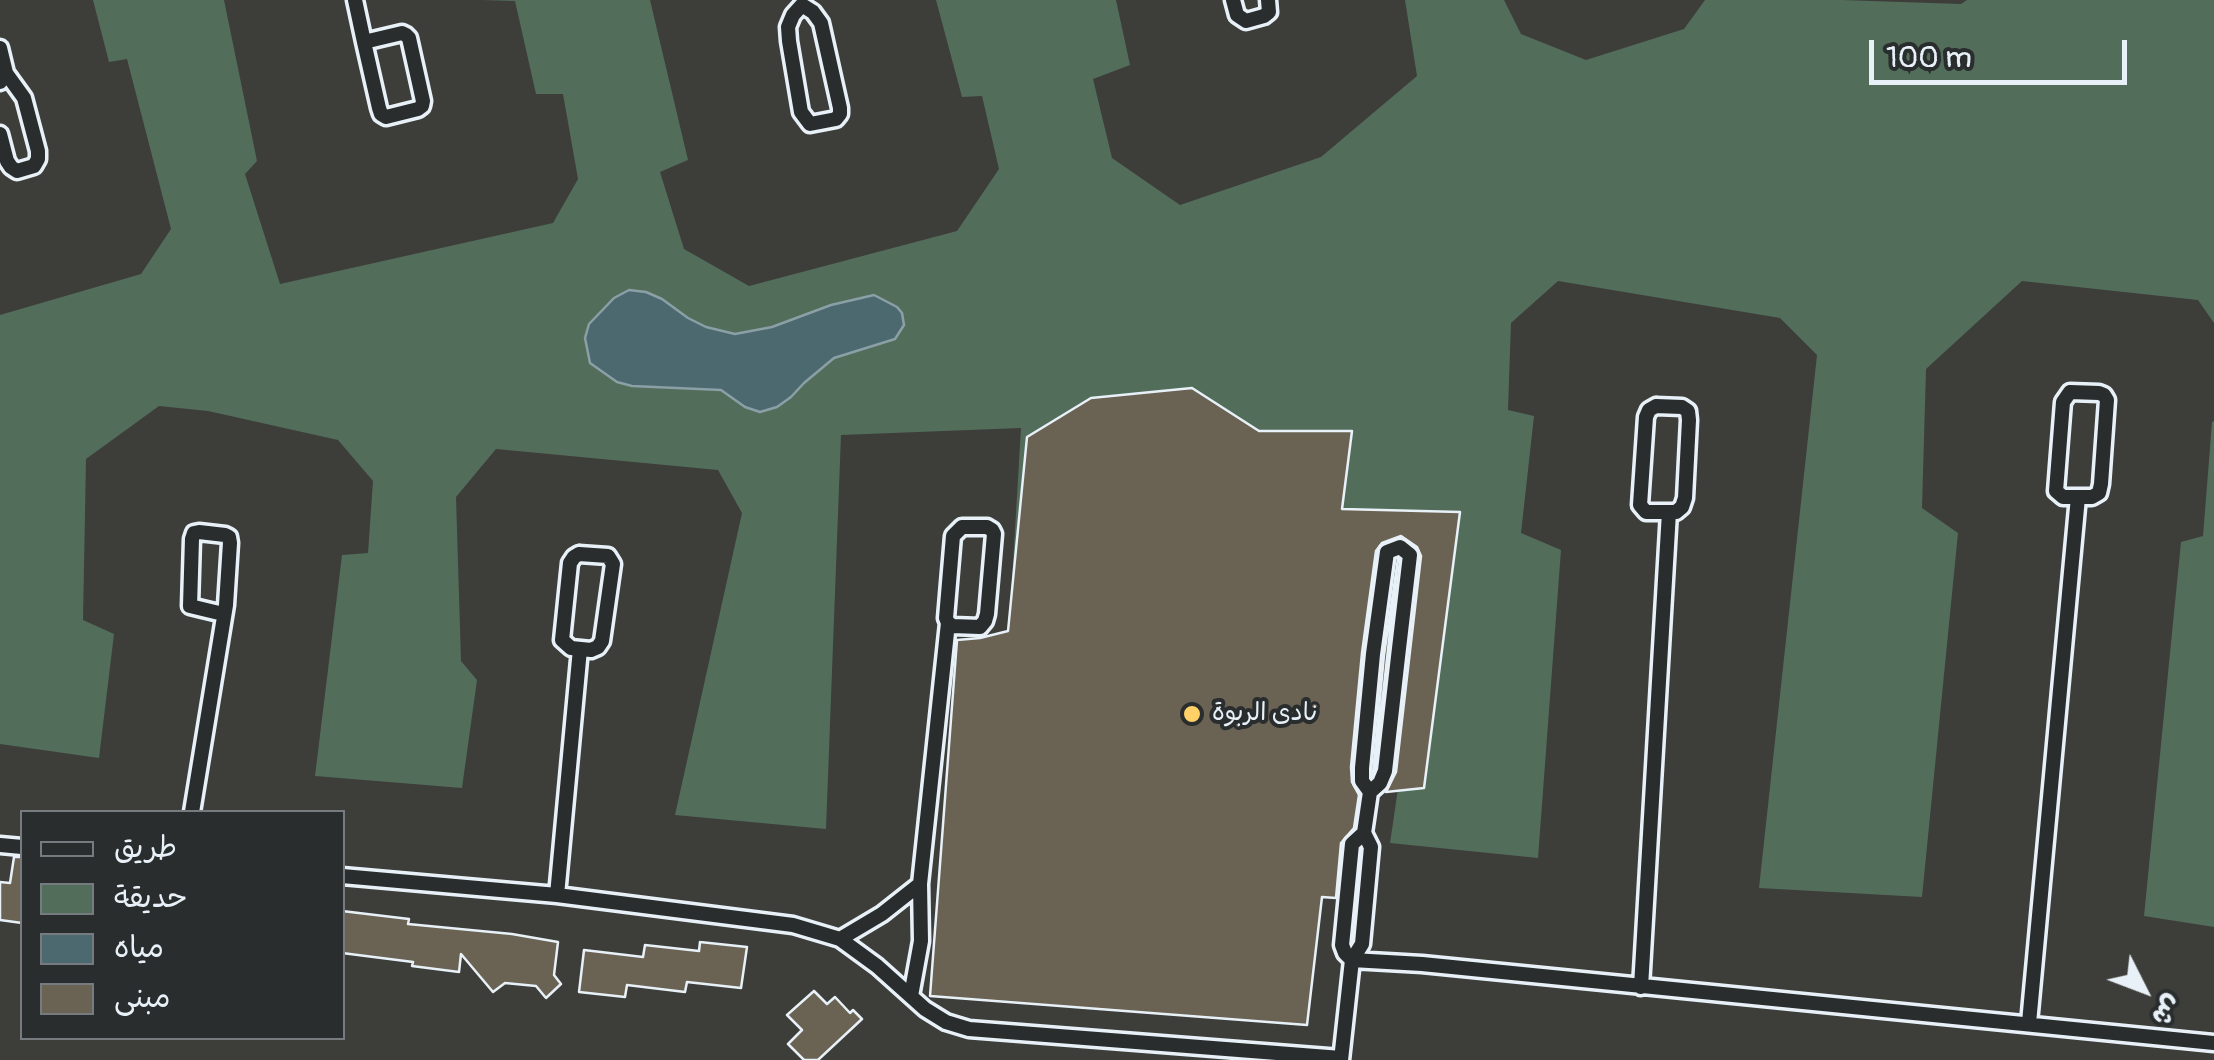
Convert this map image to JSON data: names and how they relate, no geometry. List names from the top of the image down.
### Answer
{
  "places": ["نادى الربوة"],
  "legend": [
    "طريق",
    "حديقة",
    "مياه",
    "مبنى"
  ],
  "scale_bar": "100 m",
  "north": "bottom right"
}
